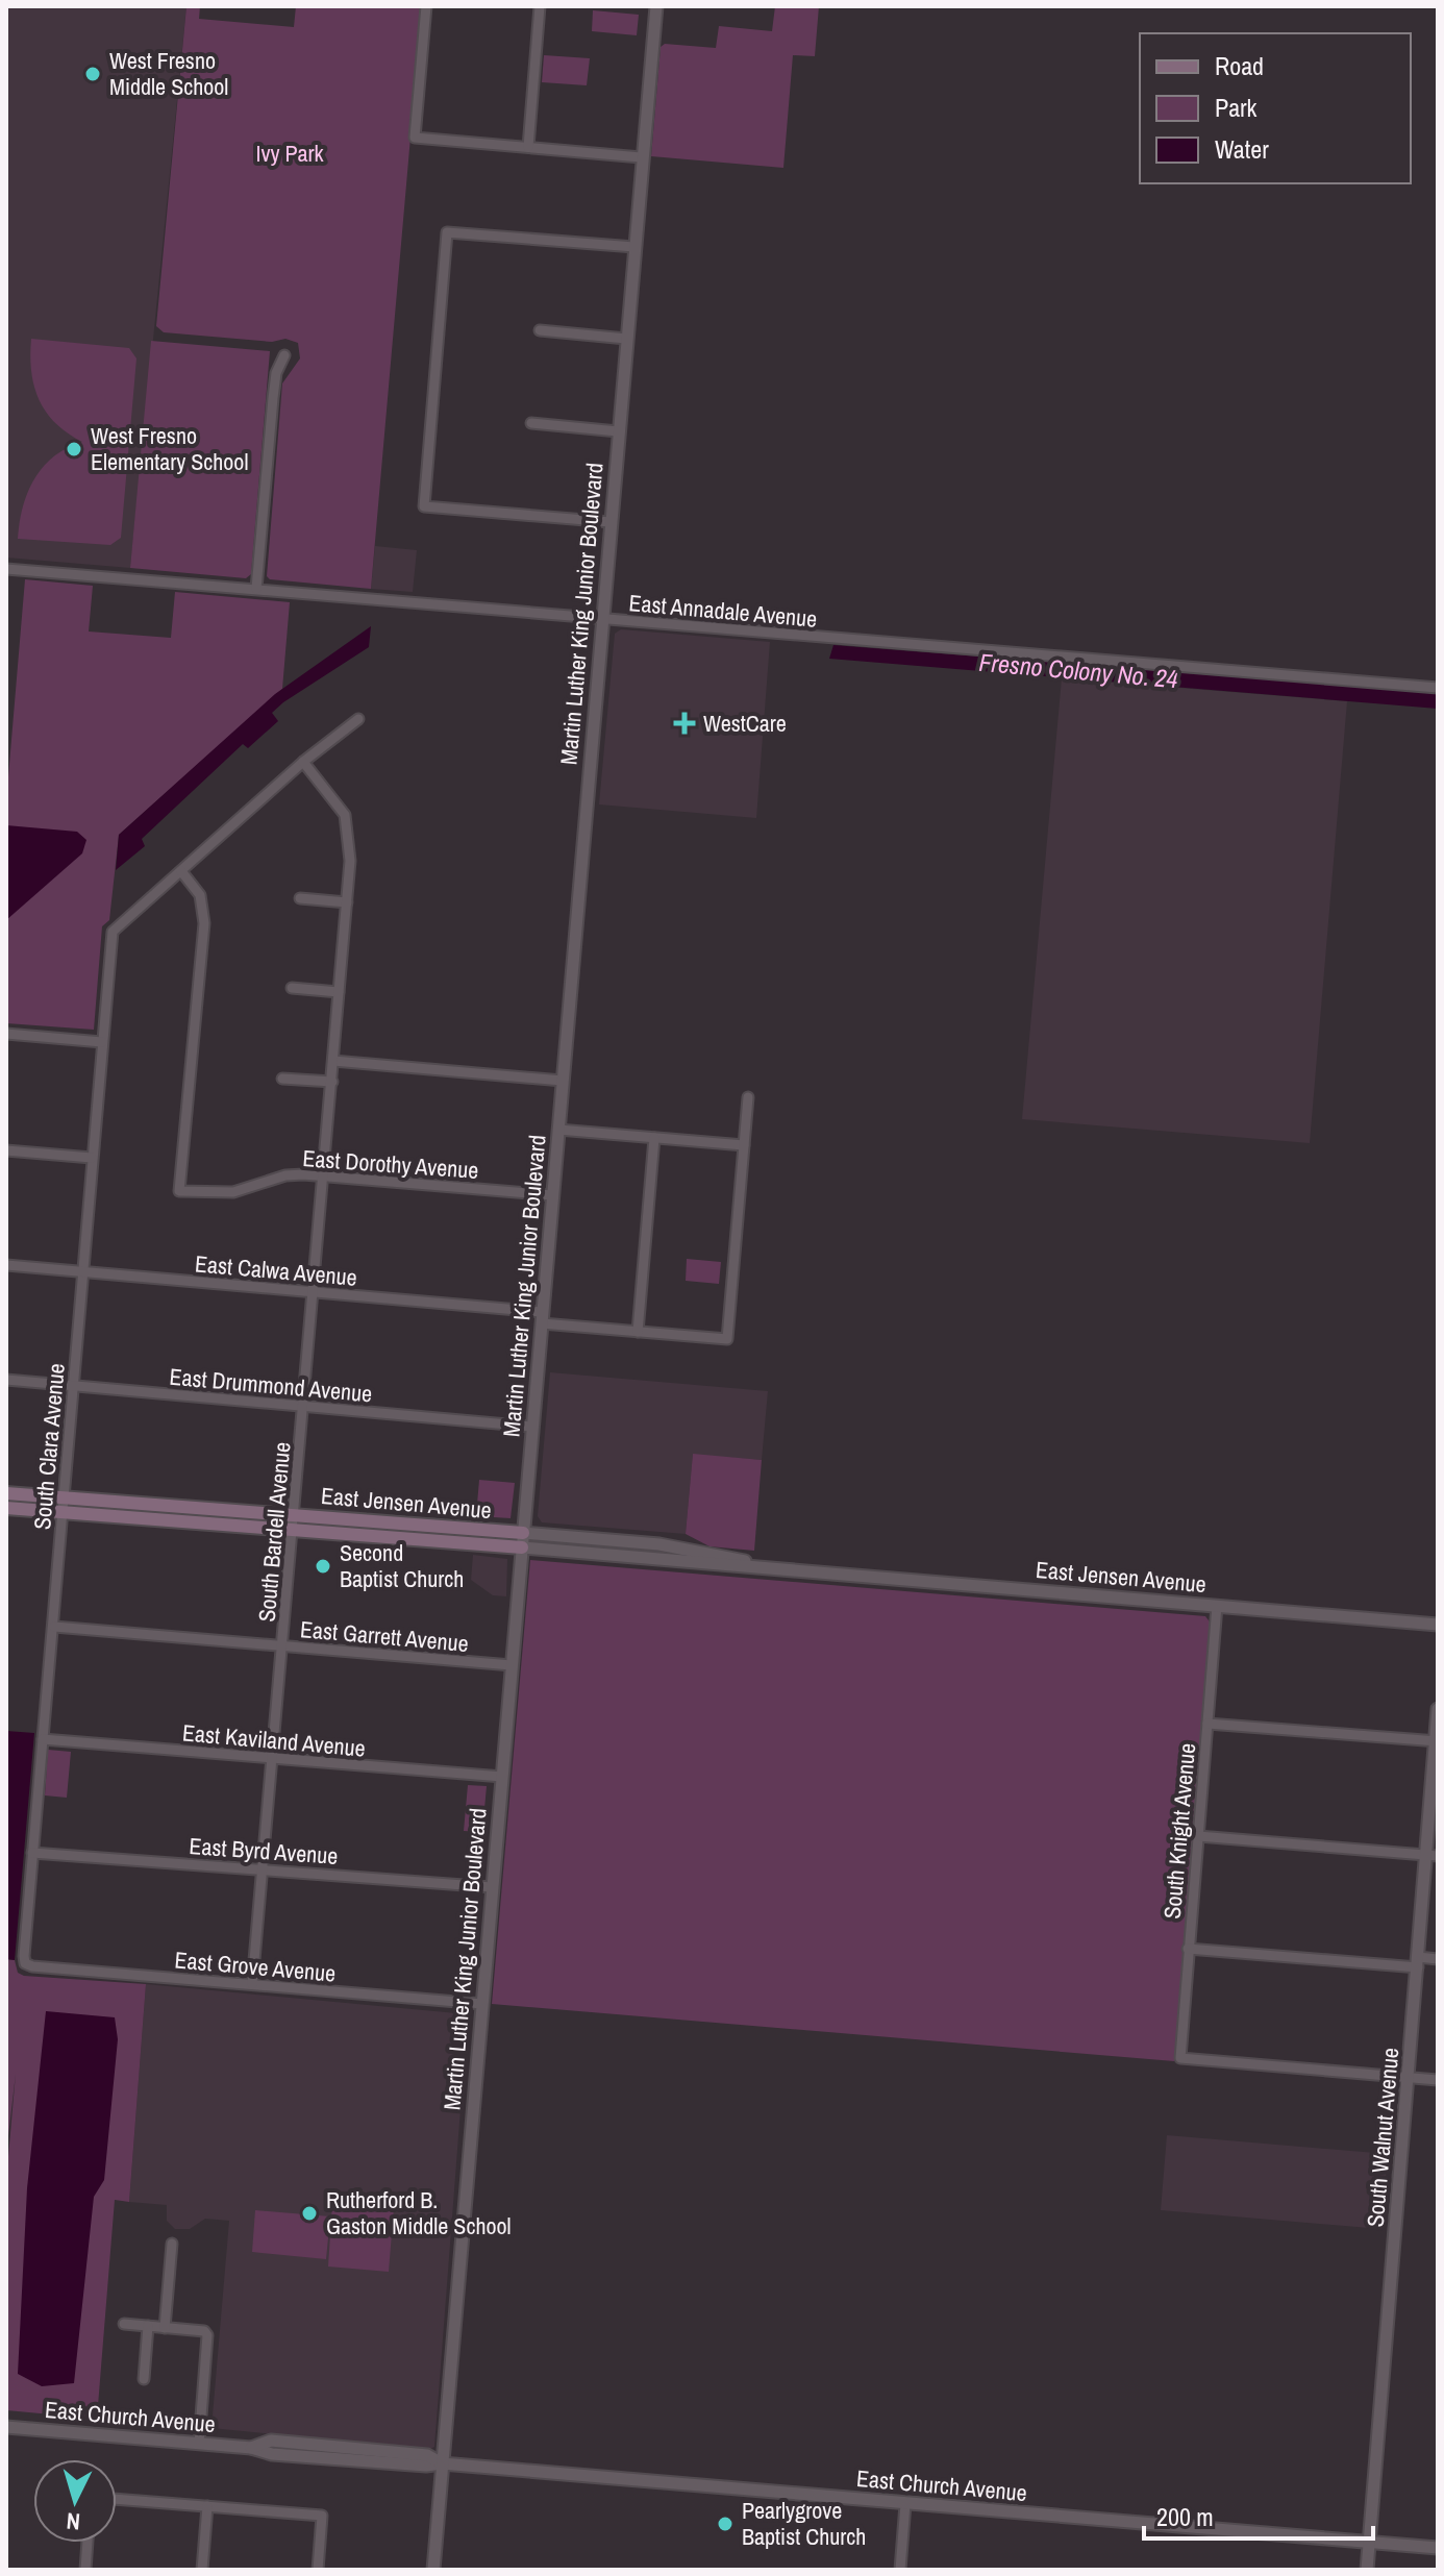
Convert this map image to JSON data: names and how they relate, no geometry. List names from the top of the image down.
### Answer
{
  "streets": {
    "main road": ["East Jensen Avenue"],
    "street": [
      "East Annadale Avenue",
      "Martin Luther King Junior Boulevard",
      "East Dorothy Avenue",
      "East Calwa Avenue",
      "East Drummond Avenue",
      "South Clara Avenue",
      "South Bardell Avenue",
      "East Garrett Avenue",
      "East Kaviland Avenue",
      "South Knight Avenue",
      "East Byrd Avenue",
      "East Grove Avenue",
      "South Walnut Avenue",
      "East Church Avenue"
    ]
  },
  "crossings": [
    ["East Annadale Avenue", "Martin Luther King Junior Boulevard"],
    ["Martin Luther King Junior Boulevard", "East Dorothy Avenue"],
    ["Martin Luther King Junior Boulevard", "East Calwa Avenue"],
    ["Martin Luther King Junior Boulevard", "East Drummond Avenue"],
    ["Martin Luther King Junior Boulevard", "East Jensen Avenue"],
    ["Martin Luther King Junior Boulevard", "East Garrett Avenue"],
    ["Martin Luther King Junior Boulevard", "East Kaviland Avenue"],
    ["Martin Luther King Junior Boulevard", "East Byrd Avenue"],
    ["Martin Luther King Junior Boulevard", "East Grove Avenue"],
    ["Martin Luther King Junior Boulevard", "East Church Avenue"],
    ["East Dorothy Avenue", "South Clara Avenue"],
    ["East Dorothy Avenue", "South Bardell Avenue"],
    ["East Calwa Avenue", "South Clara Avenue"],
    ["East Calwa Avenue", "South Bardell Avenue"],
    ["East Drummond Avenue", "South Clara Avenue"],
    ["East Drummond Avenue", "South Bardell Avenue"],
    ["South Clara Avenue", "East Jensen Avenue"],
    ["South Clara Avenue", "East Garrett Avenue"],
    ["South Clara Avenue", "East Kaviland Avenue"],
    ["South Clara Avenue", "East Byrd Avenue"],
    ["South Clara Avenue", "East Grove Avenue"],
    ["East Jensen Avenue", "South Bardell Avenue"],
    ["East Jensen Avenue", "South Knight Avenue"],
    ["South Bardell Avenue", "East Garrett Avenue"],
    ["South Bardell Avenue", "East Kaviland Avenue"],
    ["South Bardell Avenue", "East Byrd Avenue"],
    ["South Bardell Avenue", "East Grove Avenue"],
    ["South Knight Avenue", "South Walnut Avenue"],
    ["South Walnut Avenue", "East Church Avenue"]
  ],
  "water": ["Fresno Colony No. 24"],
  "parks": ["Ivy Park"],
  "places": {
    "other": [
      "West Fresno Middle School",
      "West Fresno Elementary School",
      "Second Baptist Church",
      "Rutherford B. Gaston Middle School",
      "Pearlygrove Baptist Church"
    ],
    "health": ["WestCare"]
  },
  "legend": ["Road", "Park", "Water"],
  "scale_bar": "200 m",
  "north": "bottom"
}
